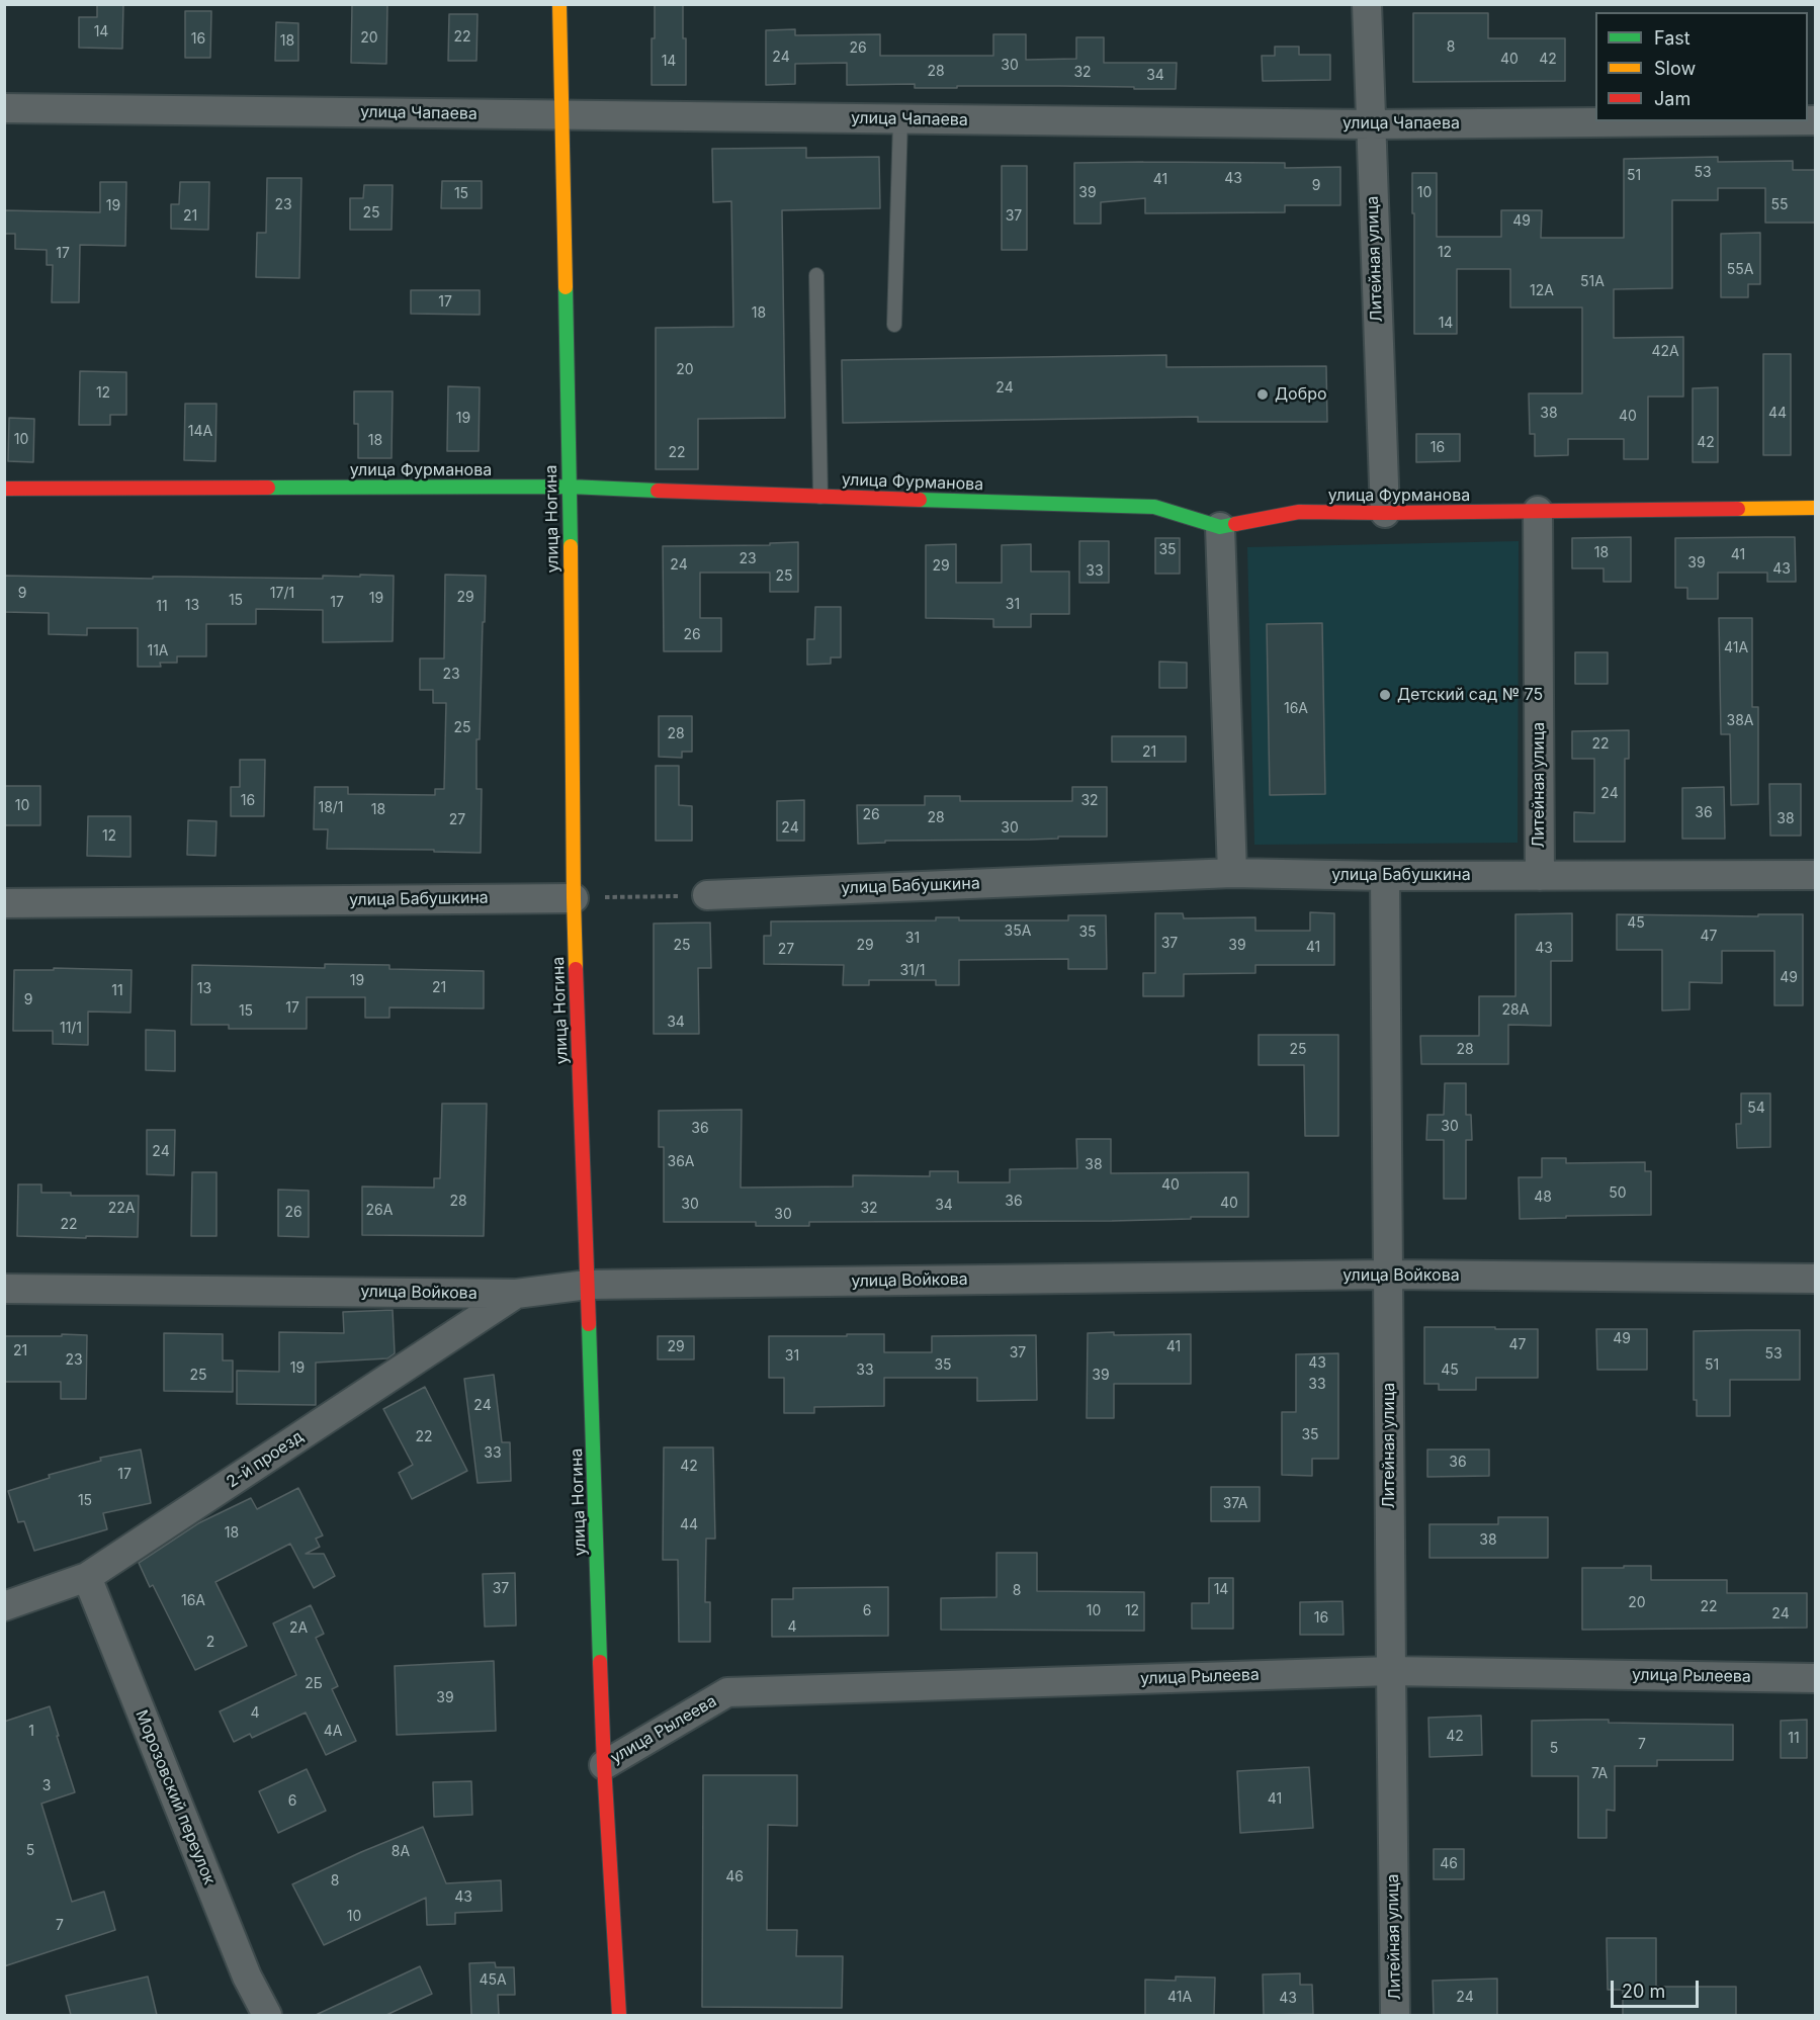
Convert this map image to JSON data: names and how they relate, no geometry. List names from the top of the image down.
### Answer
{
  "streets": {
    "street": [
      "улица Чапаева",
      "Литейная улица",
      "улица Фурманова",
      "улица Ногина",
      "улица Бабушкина",
      "улица Войкова",
      "2-й проезд",
      "улица Рылеева",
      "Морозовский переулок"
    ]
  },
  "crossings": [
    ["улица Чапаева", "Литейная улица"],
    ["улица Чапаева", "улица Ногина"],
    ["Литейная улица", "улица Фурманова"],
    ["Литейная улица", "улица Бабушкина"],
    ["Литейная улица", "улица Войкова"],
    ["Литейная улица", "улица Рылеева"],
    ["улица Фурманова", "улица Ногина"],
    ["улица Ногина", "улица Бабушкина"],
    ["улица Ногина", "улица Войкова"],
    ["улица Ногина", "улица Рылеева"],
    ["улица Войкова", "2-й проезд"],
    ["2-й проезд", "Морозовский переулок"]
  ],
  "places": ["Добро", "Детский сад № 75"],
  "house_numbers": [
    "14",
    "22",
    "20",
    "16",
    "18",
    "8",
    "26",
    "24",
    "40",
    "42",
    "14",
    "30",
    "28",
    "32",
    "34",
    "53",
    "51",
    "43",
    "41",
    "9",
    "39",
    "10",
    "15",
    "23",
    "55",
    "19",
    "25",
    "21",
    "37",
    "49",
    "12",
    "17",
    "55А",
    "51А",
    "12А",
    "17",
    "18",
    "14",
    "42А",
    "20",
    "24",
    "12",
    "38",
    "44",
    "40",
    "19",
    "14А",
    "10",
    "18",
    "42",
    "16",
    "22",
    "35",
    "18",
    "41",
    "23",
    "39",
    "24",
    "29",
    "43",
    "33",
    "25",
    "9",
    "17/1",
    "29",
    "19",
    "15",
    "17",
    "31",
    "13",
    "11",
    "26",
    "41А",
    "11А",
    "23",
    "16А",
    "38А",
    "25",
    "28",
    "22",
    "21",
    "24",
    "16",
    "32",
    "10",
    "18/1",
    "18",
    "36",
    "26",
    "28",
    "38",
    "27",
    "24",
    "30",
    "12",
    "45",
    "35А",
    "35",
    "47",
    "31",
    "37",
    "25",
    "29",
    "39",
    "41",
    "43",
    "27",
    "31/1",
    "49",
    "19",
    "21",
    "13",
    "11",
    "9",
    "17",
    "28А",
    "15",
    "34",
    "11/1",
    "25",
    "28",
    "54",
    "30",
    "36",
    "24",
    "36А",
    "38",
    "40",
    "50",
    "48",
    "28",
    "36",
    "40",
    "30",
    "34",
    "22А",
    "32",
    "26А",
    "26",
    "30",
    "22",
    "49",
    "47",
    "29",
    "41",
    "21",
    "37",
    "53",
    "31",
    "23",
    "43",
    "35",
    "51",
    "19",
    "33",
    "45",
    "25",
    "39",
    "33",
    "24",
    "35",
    "22",
    "33",
    "36",
    "42",
    "17",
    "15",
    "37А",
    "44",
    "18",
    "38",
    "37",
    "14",
    "8",
    "16А",
    "20",
    "22",
    "6",
    "10",
    "12",
    "24",
    "16",
    "4",
    "2А",
    "2",
    "2Б",
    "39",
    "4",
    "1",
    "4А",
    "42",
    "11",
    "7",
    "5",
    "7А",
    "3",
    "41",
    "6",
    "5",
    "8А",
    "46",
    "46",
    "8",
    "43",
    "10",
    "7",
    "45А",
    "41А",
    "24",
    "43"
  ],
  "legend": ["Fast", "Slow", "Jam"],
  "scale_bar": "20 m"
}
